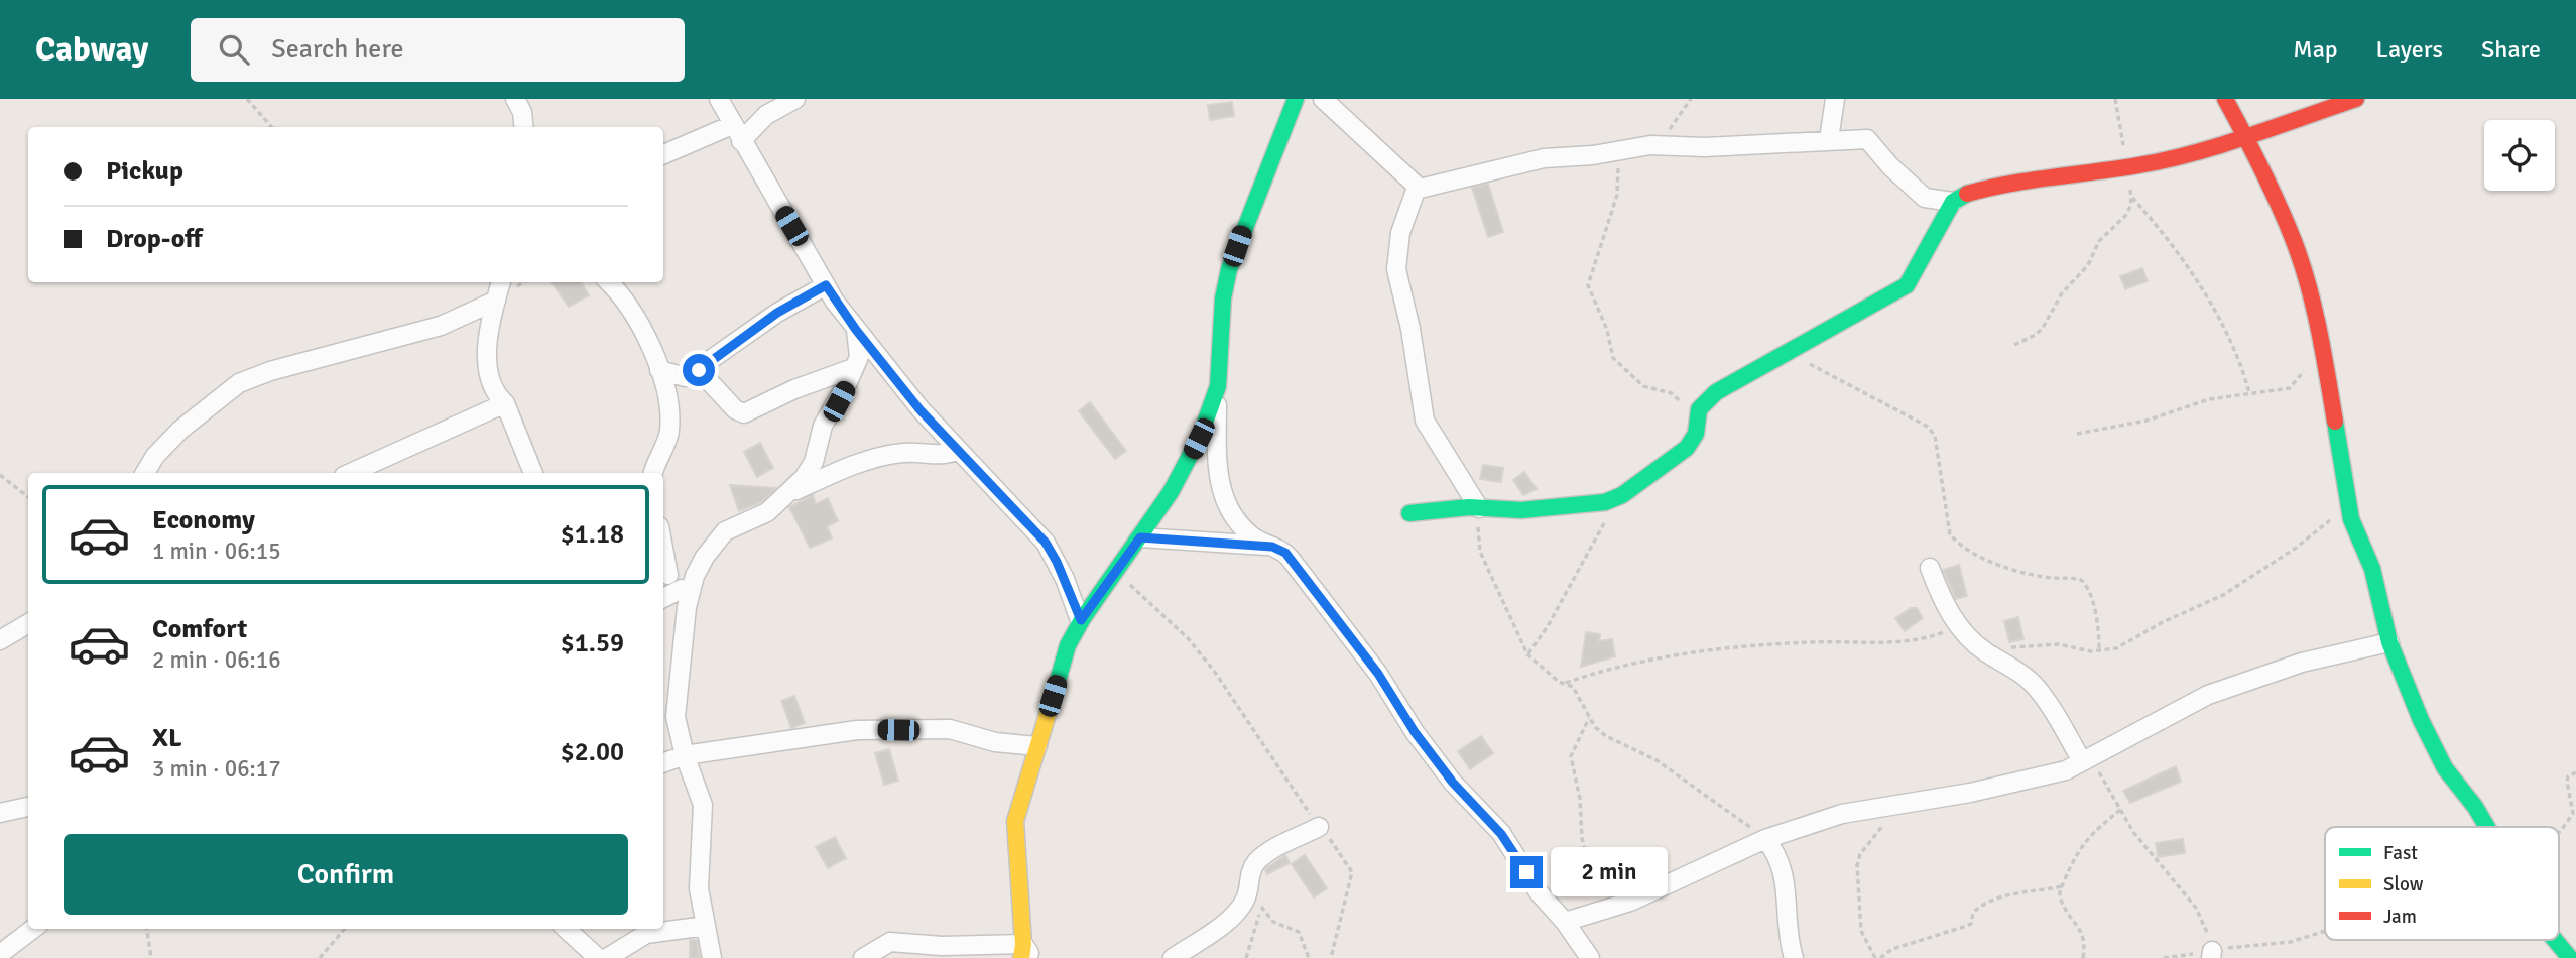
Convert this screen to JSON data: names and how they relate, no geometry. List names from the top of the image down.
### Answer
{
  "legend": ["Fast", "Slow", "Jam"],
  "page": {
    "header": "Cabway",
    "search": "Search here",
    "nav": ["Map", "Layers", "Share"],
    "banner": ["Pickup", "Drop-off"],
    "list": [
      {
        "name": "Economy",
        "note": "1 min · 06:15",
        "value": "$1.18"
      },
      {
        "name": "Comfort",
        "note": "2 min · 06:16",
        "value": "$1.59"
      },
      {
        "name": "XL",
        "note": "3 min · 06:17",
        "value": "$2.00"
      }
    ],
    "buttons": "Confirm",
    "bubble": "2 min"
  }
}
